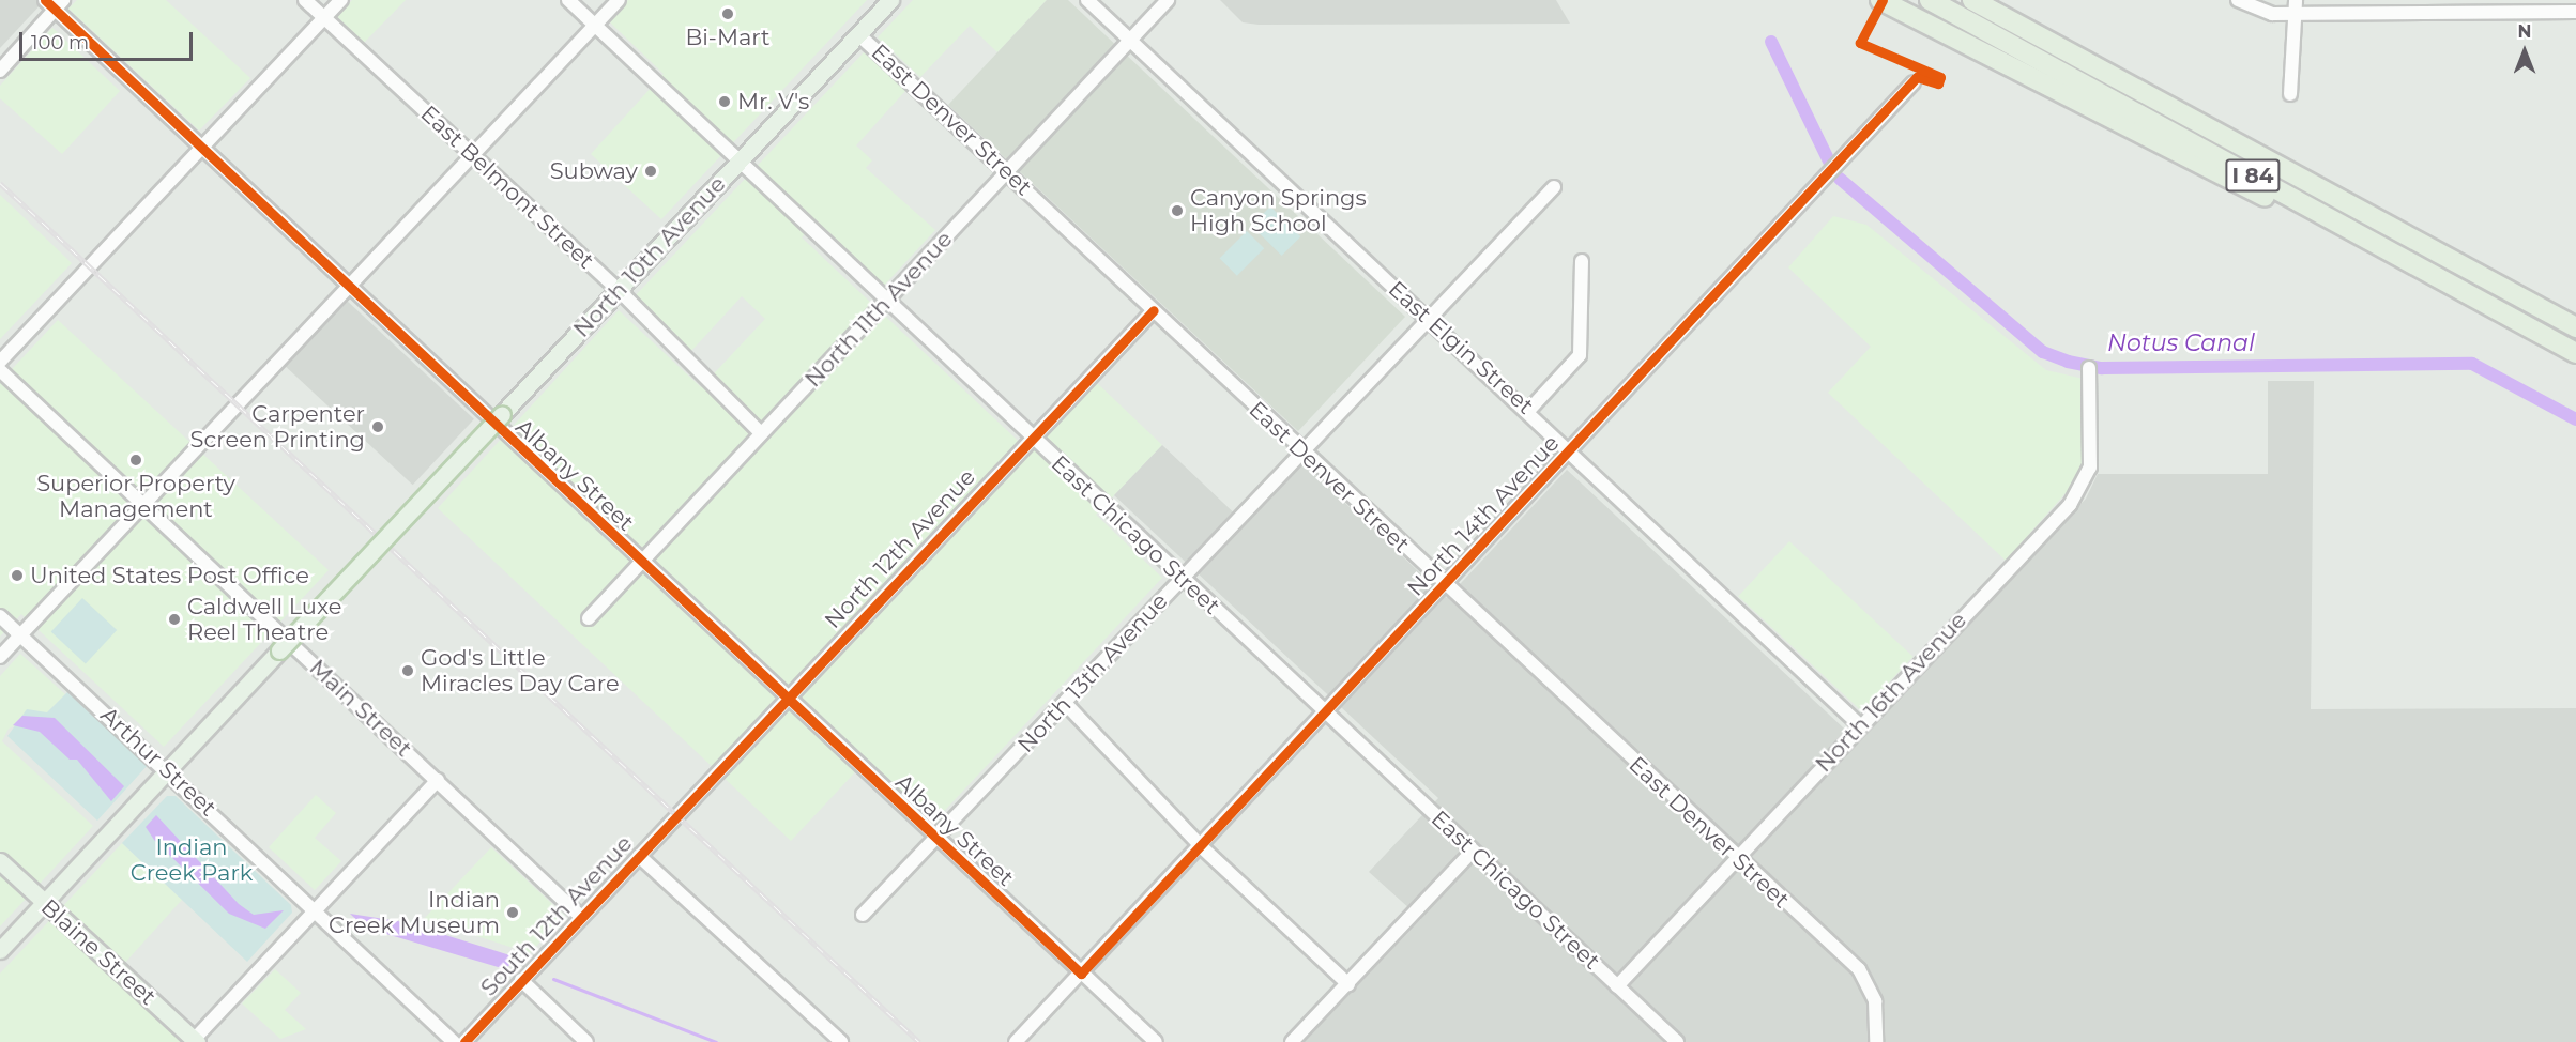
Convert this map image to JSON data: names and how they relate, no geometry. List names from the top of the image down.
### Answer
{
  "streets": {
    "highway": ["I 84"],
    "main road": ["North 10th Avenue", "Blaine Street"],
    "street": [
      "East Denver Street",
      "East Belmont Street",
      "North 11th Avenue",
      "East Elgin Street",
      "Albany Street",
      "North 14th Avenue",
      "East Chicago Street",
      "North 12th Avenue",
      "North 13th Avenue",
      "North 16th Avenue",
      "Main Street",
      "Arthur Street",
      "South 12th Avenue"
    ]
  },
  "crossings": [
    ["East Denver Street", "North 10th Avenue"],
    ["East Denver Street", "North 11th Avenue"],
    ["East Denver Street", "North 14th Avenue"],
    ["East Denver Street", "North 12th Avenue"],
    ["East Denver Street", "North 13th Avenue"],
    ["East Denver Street", "North 16th Avenue"],
    ["East Belmont Street", "North 10th Avenue"],
    ["East Belmont Street", "North 11th Avenue"],
    ["North 10th Avenue", "East Chicago Street"],
    ["North 10th Avenue", "Arthur Street"],
    ["North 10th Avenue", "Blaine Street"],
    ["North 11th Avenue", "East Elgin Street"],
    ["North 11th Avenue", "Albany Street"],
    ["North 11th Avenue", "East Chicago Street"],
    ["East Elgin Street", "North 14th Avenue"],
    ["East Elgin Street", "North 13th Avenue"],
    ["East Elgin Street", "North 16th Avenue"],
    ["Albany Street", "North 14th Avenue"],
    ["Albany Street", "North 12th Avenue"],
    ["Albany Street", "North 13th Avenue"],
    ["North 14th Avenue", "East Chicago Street"],
    ["East Chicago Street", "North 12th Avenue"],
    ["East Chicago Street", "North 13th Avenue"],
    ["East Chicago Street", "North 16th Avenue"],
    ["North 12th Avenue", "South 12th Avenue"],
    ["Main Street", "South 12th Avenue"]
  ],
  "water": ["Notus Canal"],
  "parks": ["Indian Creek Park"],
  "places": [
    "Bi-Mart",
    "Mr. V's",
    "Subway",
    "Canyon Springs High School",
    "Carpenter Screen Printing",
    "Superior Property Management",
    "United States Post Office",
    "Caldwell Luxe Reel Theatre",
    "God's Little Miracles Day Care",
    "Indian Creek Museum"
  ],
  "scale_bar": "100 m",
  "north": "top"
}
